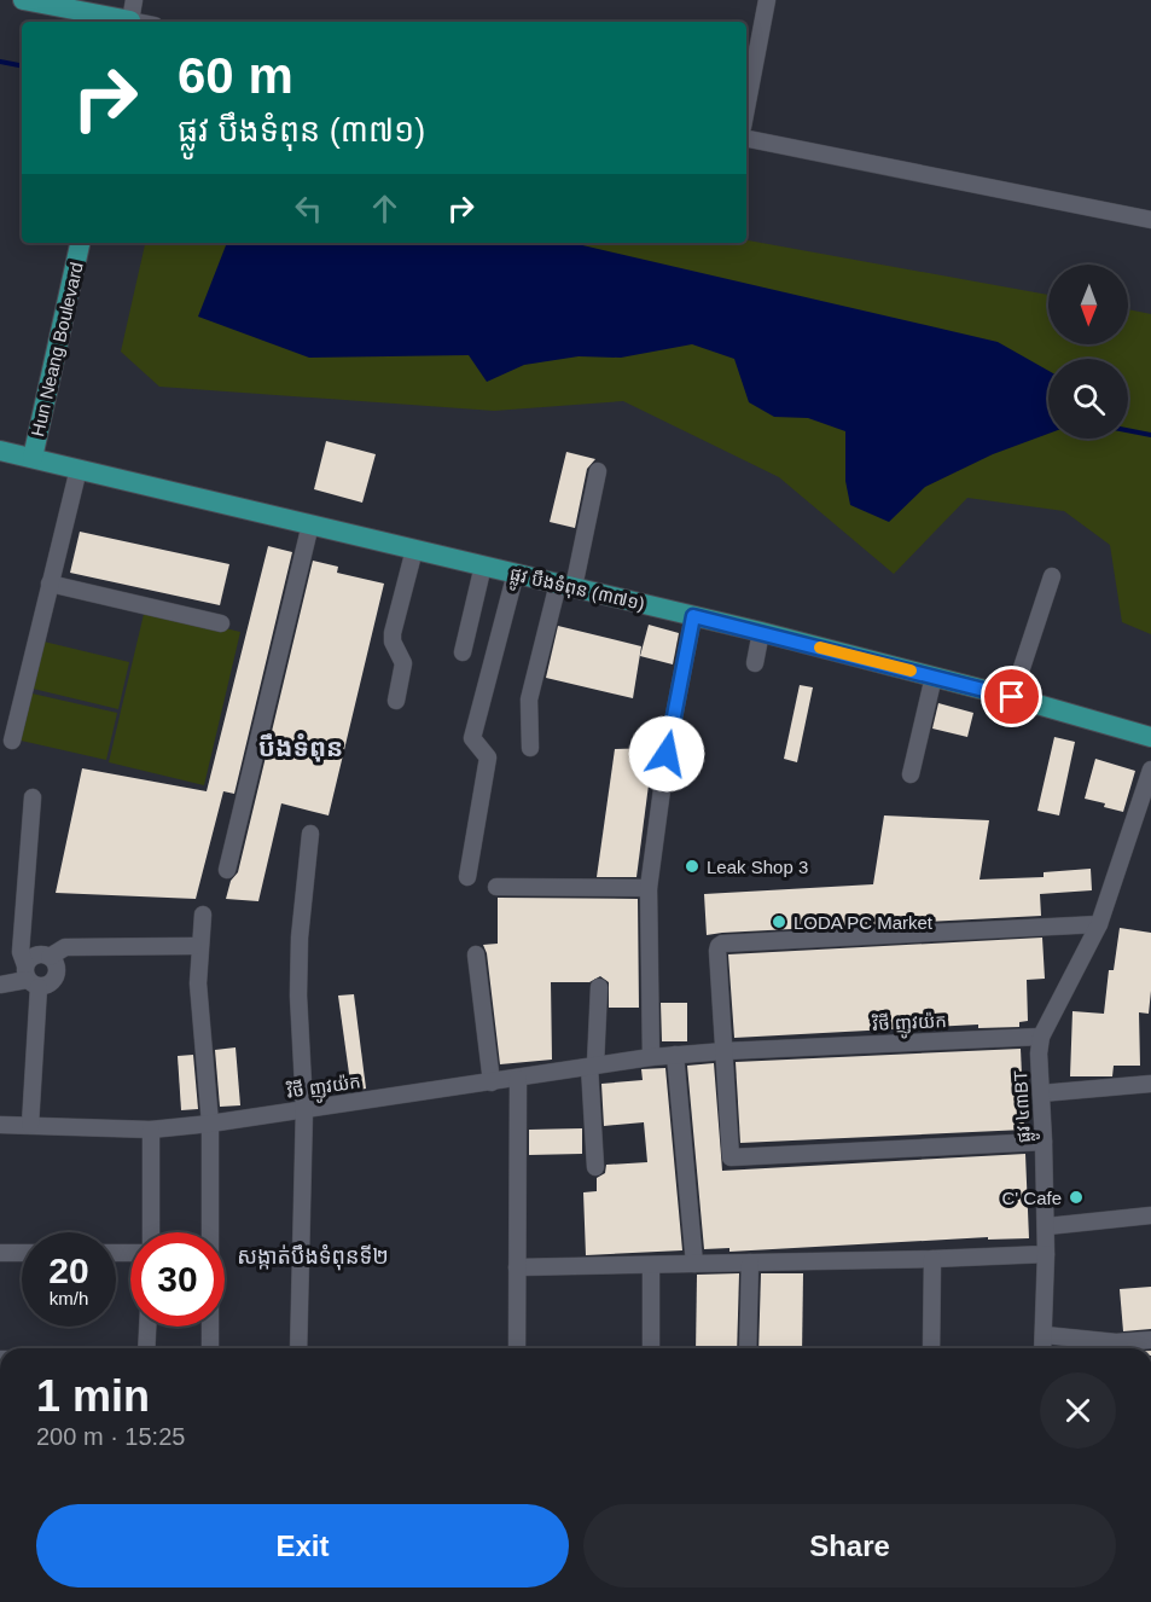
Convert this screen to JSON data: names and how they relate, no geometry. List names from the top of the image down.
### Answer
{
  "streets": {
    "main road": ["Hun Neang Boulevard", "ផ្លូវ បឹងទំពុន (៣៧១)"],
    "street": ["វិថី ញូវយ៉ក", "ផ្លូវ ៤៣BT"]
  },
  "crossings": [
    ["Hun Neang Boulevard", "ផ្លូវ បឹងទំពុន (៣៧១)"],
    ["វិថី ញូវយ៉ក", "ផ្លូវ ៤៣BT"]
  ],
  "districts": ["បឹងទំពុន", "សង្កាត់បឹងទំពុនទី២"],
  "places": ["Leak Shop 3", "LODA PC Market", "C' Cafe"],
  "north": "bottom",
  "page": {
    "turn": ["60 m", "ផ្លូវ បឹងទំពុន (៣៧១)"],
    "speed": "20 km/h",
    "limit": "30",
    "heading": ["1 min", "200 m · 15:25"],
    "buttons": ["Exit", "Share"]
  }
}
